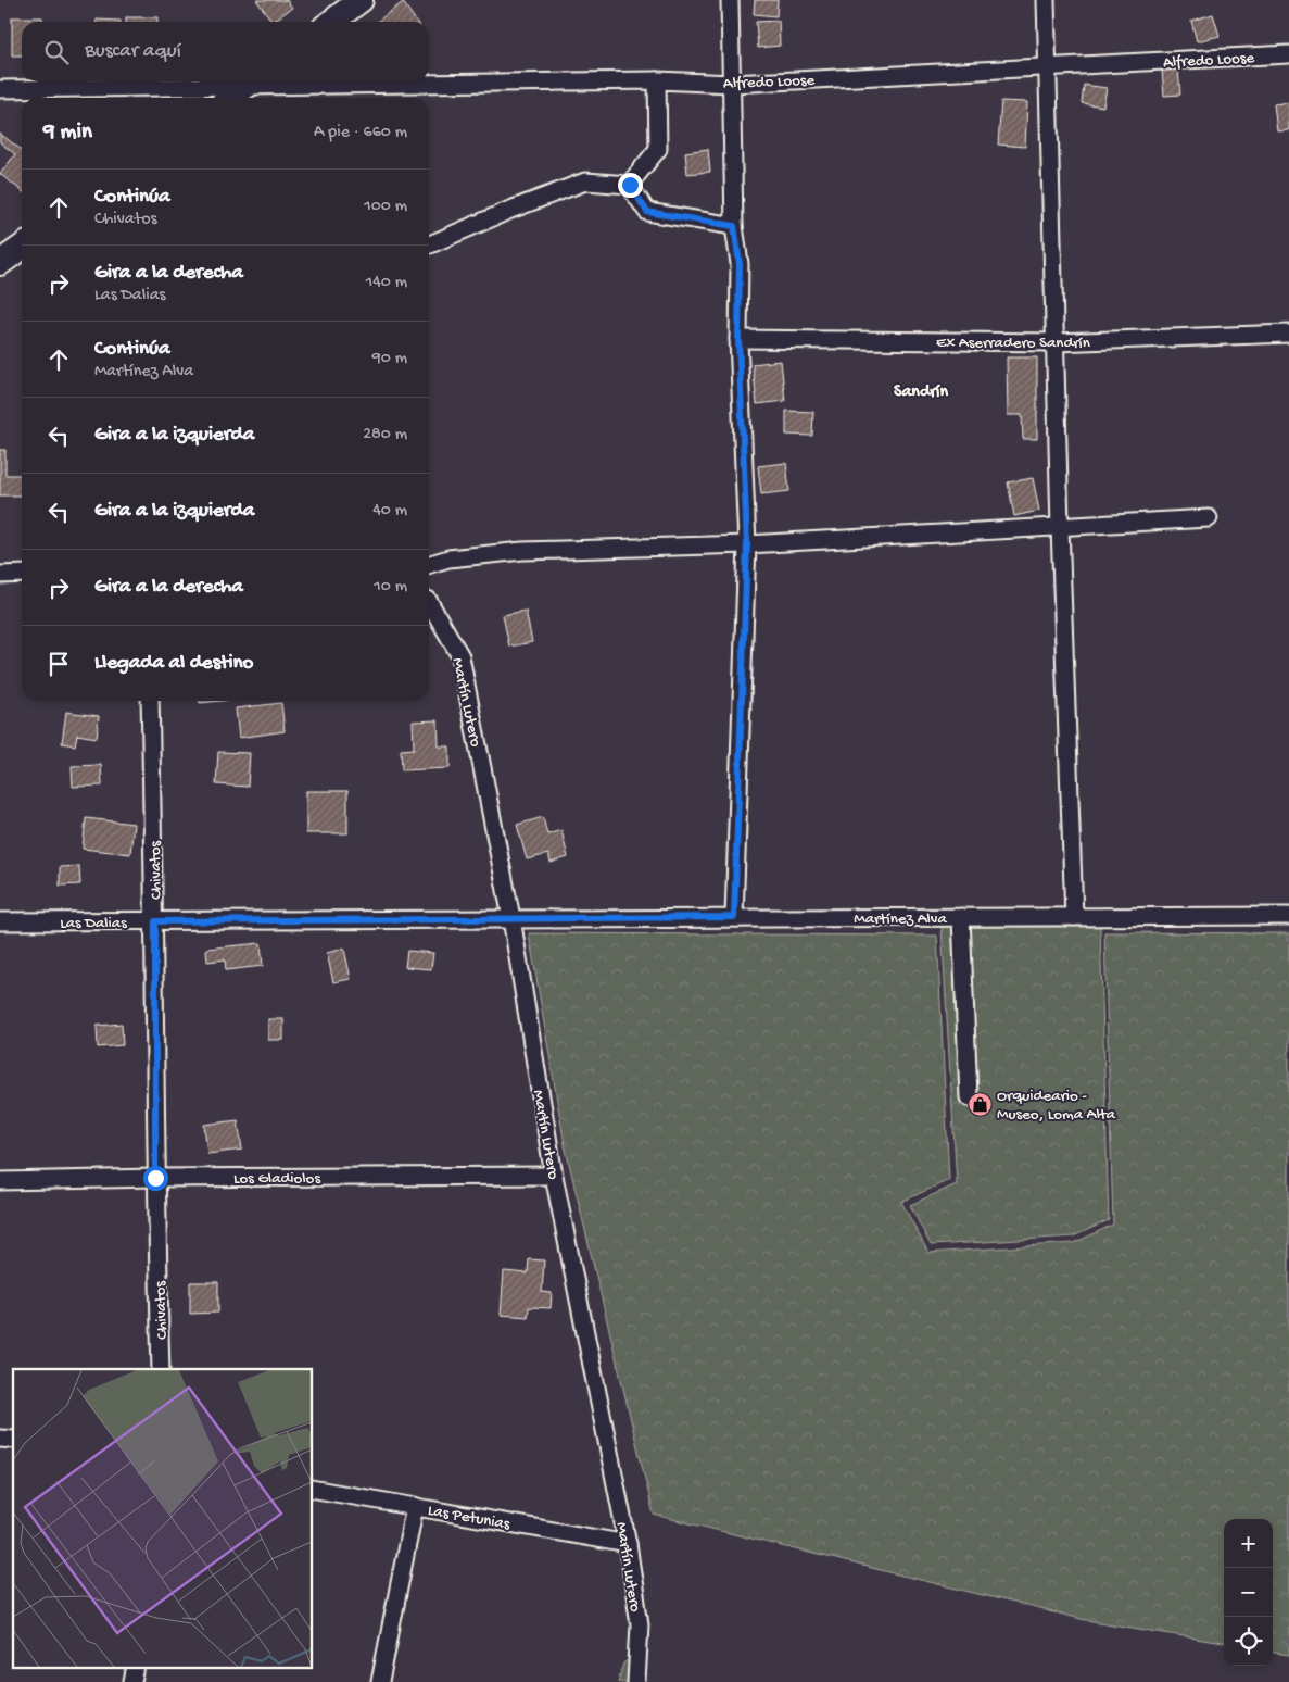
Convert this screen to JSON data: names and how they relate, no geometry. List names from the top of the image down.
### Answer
{
  "streets": {
    "street": [
      "Alfredo Loose",
      "Ex Aserradero Sandrín",
      "Martín Lutero",
      "Chivatos",
      "Martínez Alva",
      "Las Dalias",
      "Los Gladiolos",
      "Las Petunias"
    ]
  },
  "crossings": [
    ["Martín Lutero", "Martínez Alva"],
    ["Martín Lutero", "Las Dalias"],
    ["Martín Lutero", "Los Gladiolos"],
    ["Martín Lutero", "Las Petunias"],
    ["Chivatos", "Las Dalias"],
    ["Chivatos", "Los Gladiolos"],
    ["Martínez Alva", "Las Dalias"]
  ],
  "districts": ["Sandrín"],
  "places": {
    "shop": ["Orquideario - Museo, Loma Alta"]
  },
  "page": {
    "search": "Buscar aquí",
    "heading": ["9 min", "A pie · 660 m"],
    "list": [
      ["Continúa", "Chivatos", "100 m"],
      ["Gira a la derecha", "Las Dalias", "140 m"],
      ["Continúa", "Martínez Alva", "90 m"],
      ["Gira a la izquierda", "280 m"],
      ["Gira a la izquierda", "40 m"],
      ["Gira a la derecha", "10 m"],
      "Llegada al destino"
    ],
    "map_buttons": ["+", "−"]
  }
}
